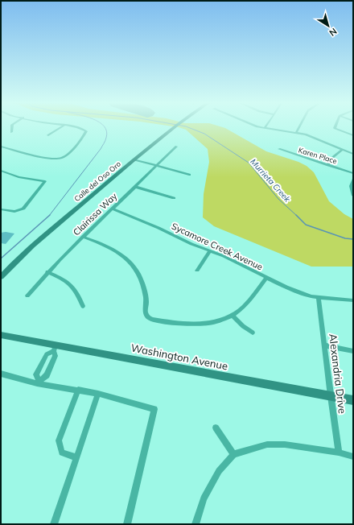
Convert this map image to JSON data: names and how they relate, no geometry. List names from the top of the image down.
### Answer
{
  "streets": {
    "main road": ["Calle del Oso Oro", "Washington Avenue"],
    "street": [
      "Karen Place",
      "Clairissa Way",
      "Sycamore Creek Avenue",
      "Alexandria Drive"
    ]
  },
  "crossings": [
    ["Clairissa Way", "Sycamore Creek Avenue"],
    ["Sycamore Creek Avenue", "Alexandria Drive"],
    ["Washington Avenue", "Alexandria Drive"]
  ],
  "water": ["Murrieta Creek"],
  "north": "bottom right"
}
